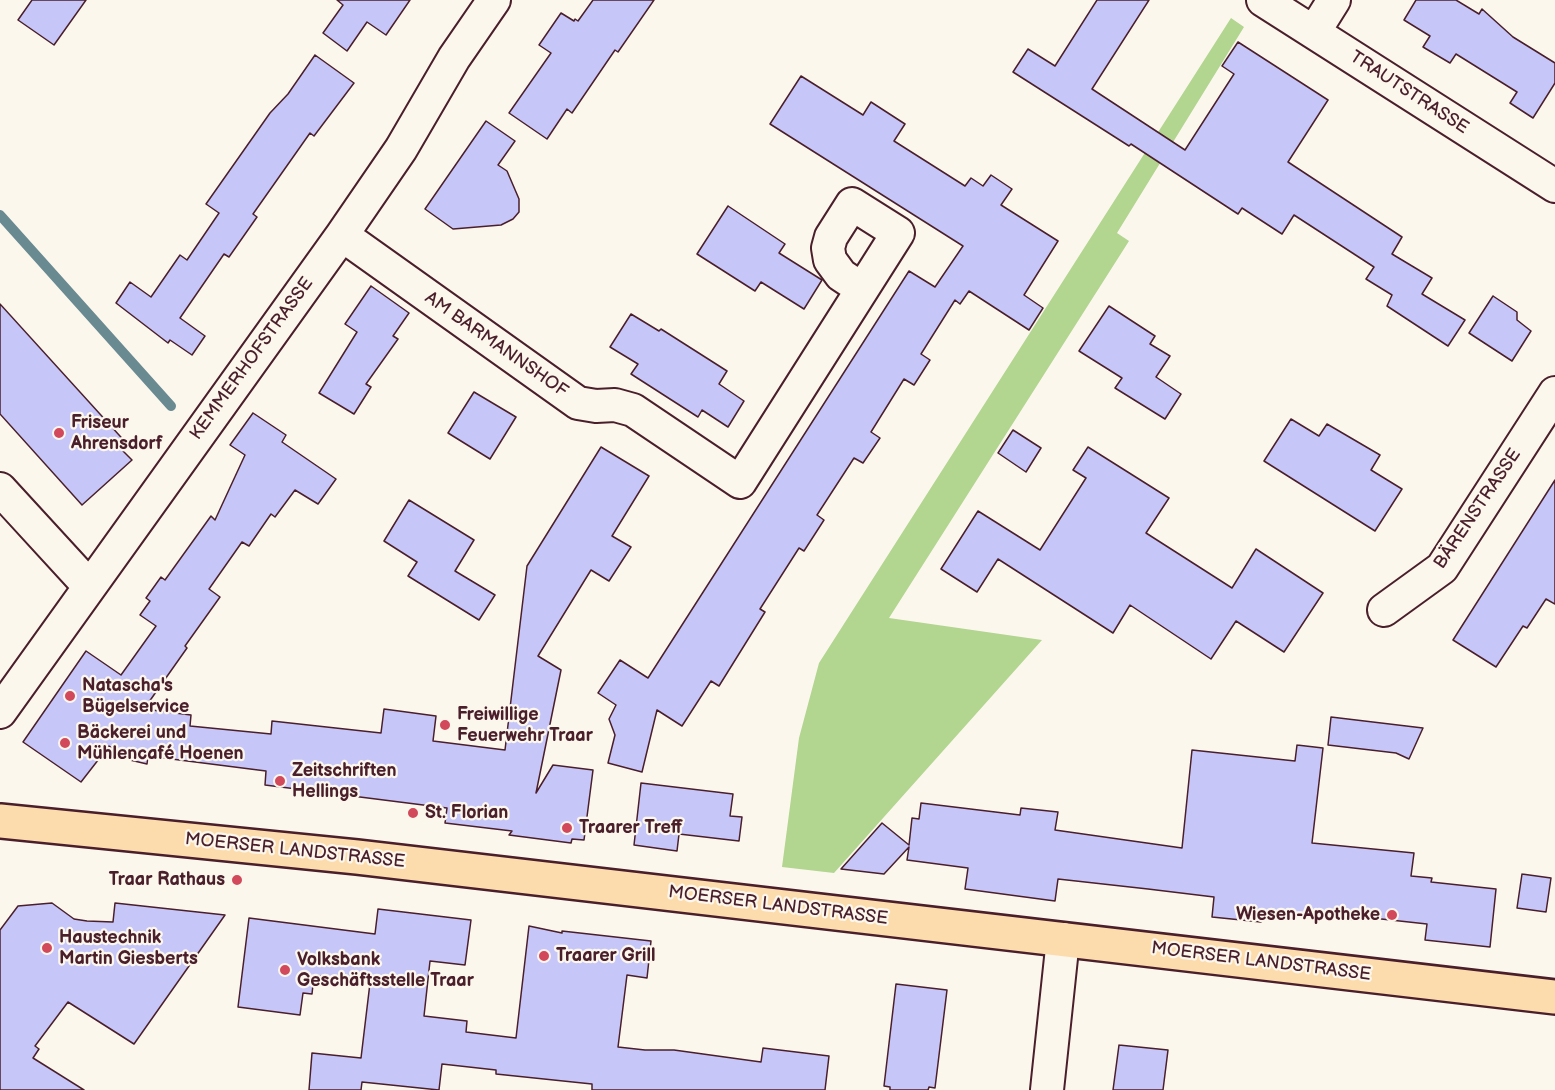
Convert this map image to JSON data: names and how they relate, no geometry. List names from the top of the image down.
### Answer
{
  "streets": {
    "main road": ["MOERSER LANDSTRASSE"],
    "street": [
      "TRAUTSTRASSE",
      "AM BARMANNSHOF",
      "KEMMERHOFSTRASSE",
      "BÄRENSTRASSE"
    ]
  },
  "crossings": [
    ["AM BARMANNSHOF", "KEMMERHOFSTRASSE"]
  ],
  "places": [
    "Friseur Ahrensdorf",
    "Natascha's Bügelservice",
    "Freiwillige Feuerwehr Traar",
    "Bäckerei und Mühlencafé Hoenen",
    "Zeitschriften Hellings",
    "St. Florian",
    "Traarer Treff",
    "Traar Rathaus",
    "Wiesen-Apotheke",
    "Haustechnik Martin Giesberts",
    "Traarer Grill",
    "Volksbank Geschäftsstelle Traar"
  ]
}
